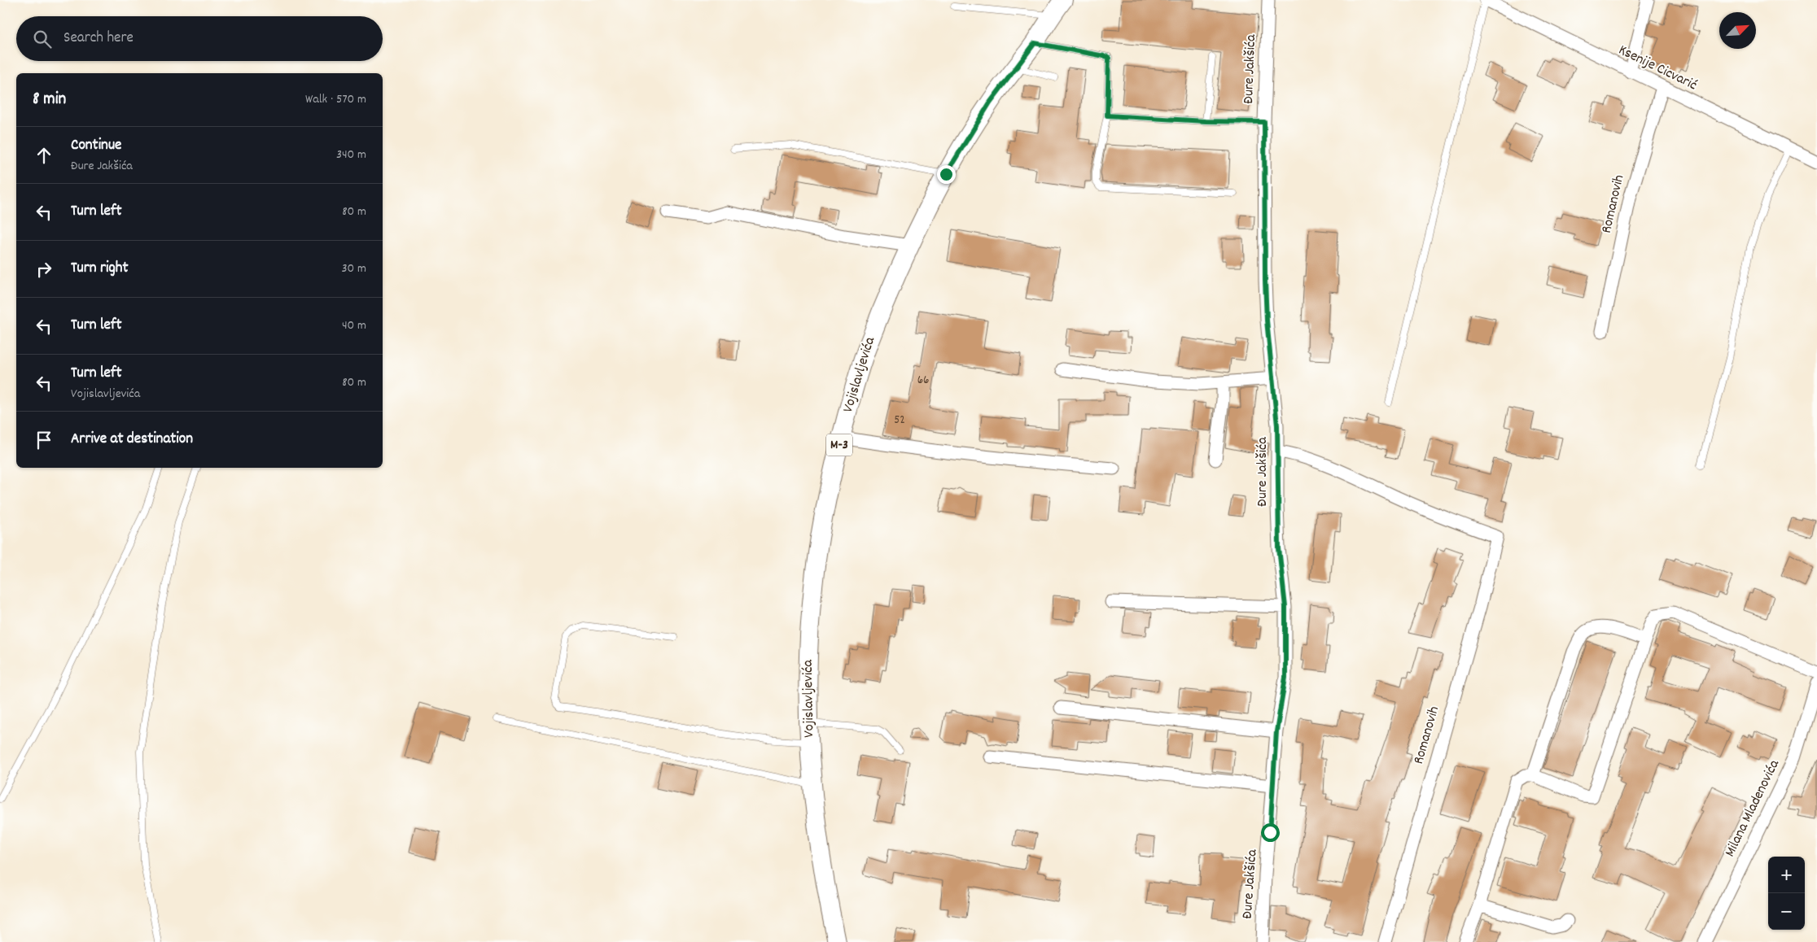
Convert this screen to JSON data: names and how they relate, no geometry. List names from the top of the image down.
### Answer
{
  "streets": {
    "main road": ["Vojislavljevića", "M-3"],
    "street": [
      "Ksenije Cicvarić",
      "Đure Jakšića",
      "Romanovih",
      "Milana Mladenovića"
    ]
  },
  "crossings": [
    ["Ksenije Cicvarić", "Romanovih"],
    ["Đure Jakšića", "Romanovih"]
  ],
  "house_numbers": ["66", "52"],
  "north": "top right",
  "page": {
    "search": "Search here",
    "heading": ["8 min", "Walk · 570 m"],
    "list": [
      ["Continue", "Đure Jakšića", "340 m"],
      ["Turn left", "80 m"],
      ["Turn right", "30 m"],
      ["Turn left", "40 m"],
      ["Turn left", "Vojislavljevića", "80 m"],
      "Arrive at destination"
    ],
    "map_buttons": ["+", "−"]
  }
}
